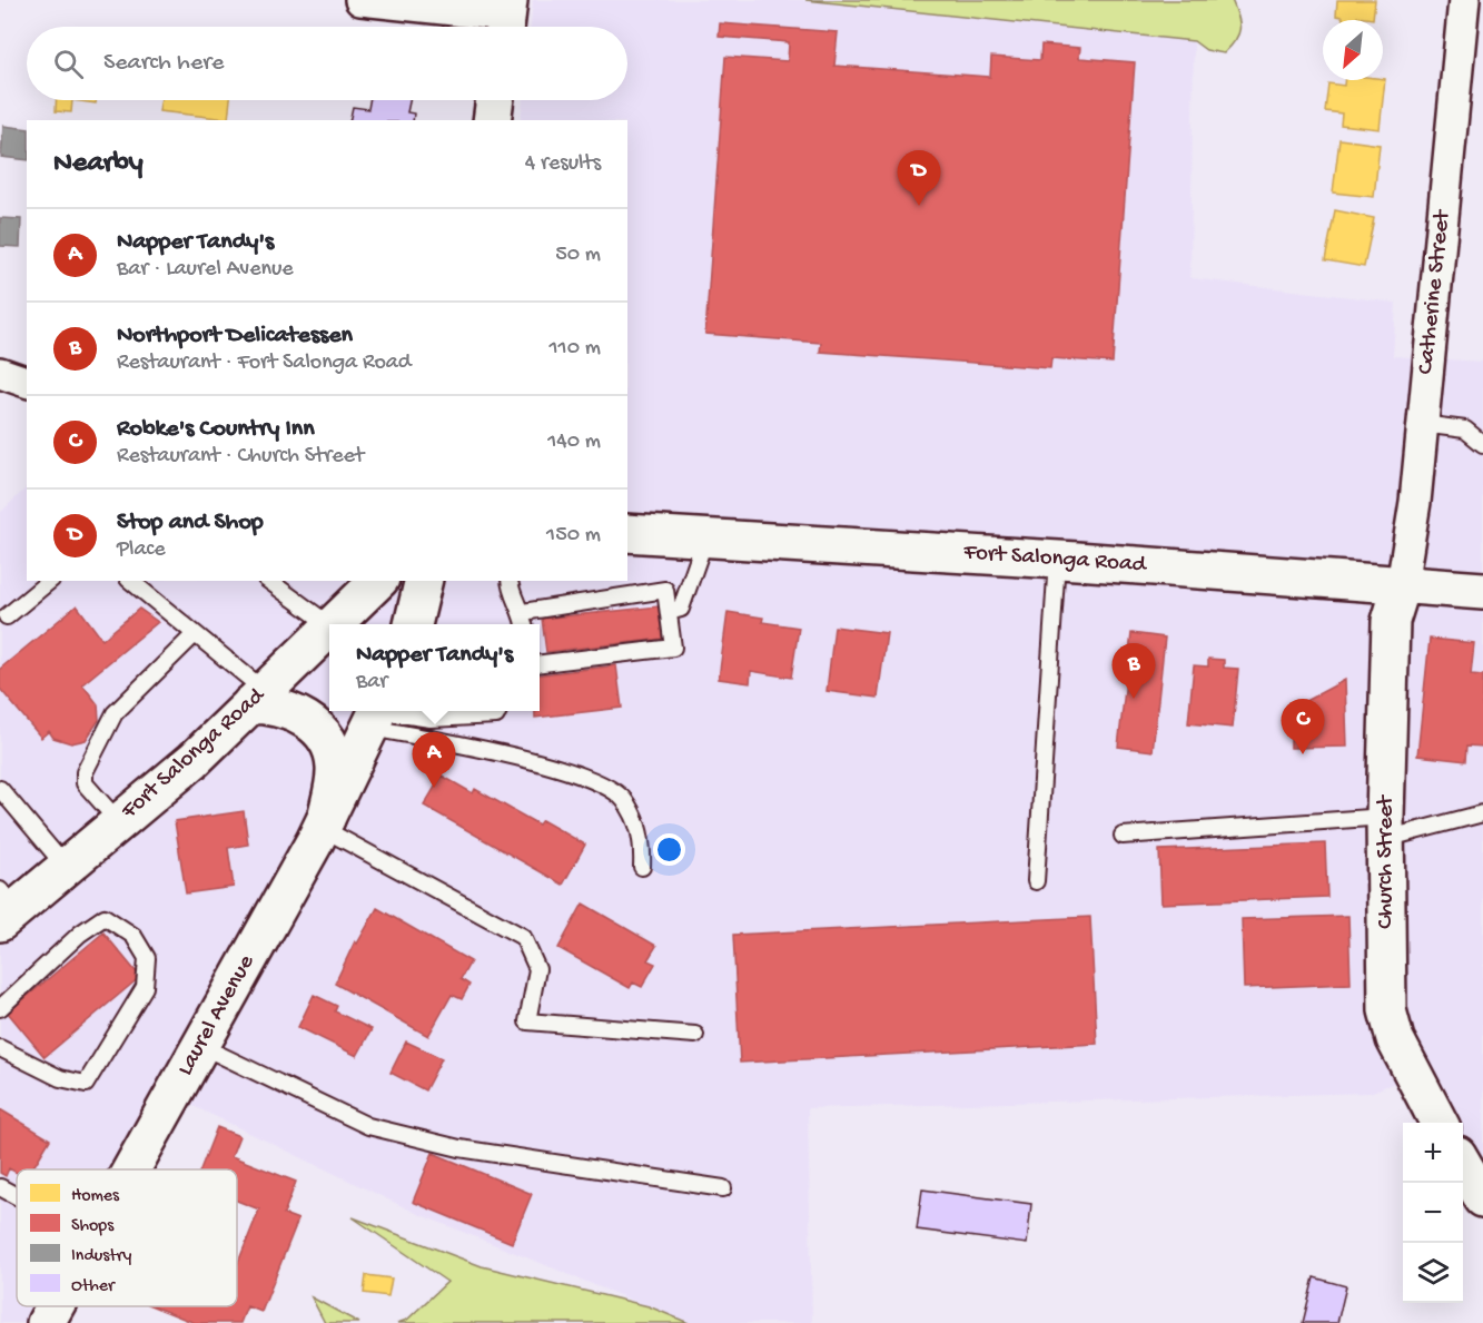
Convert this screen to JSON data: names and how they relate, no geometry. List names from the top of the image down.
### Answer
{
  "streets": {
    "main road": ["Fort Salonga Road", "Church Street", "Laurel Avenue"],
    "street": ["Catherine Street"]
  },
  "crossings": [
    ["Catherine Street", "Fort Salonga Road"],
    ["Catherine Street", "Church Street"],
    ["Fort Salonga Road", "Church Street"]
  ],
  "legend": [
    "Homes",
    "Shops",
    "Industry",
    "Other"
  ],
  "north": "bottom left",
  "page": {
    "search": "Search here",
    "heading": ["Nearby", "4 results"],
    "pins": [
      "D",
      "B",
      "C",
      "A"
    ],
    "list": [
      {
        "mark": "A",
        "name": "Napper Tandy's",
        "note": "Bar · Laurel Avenue",
        "value": "50 m"
      },
      {
        "mark": "B",
        "name": "Northport Delicatessen",
        "note": "Restaurant · Fort Salonga Road",
        "value": "110 m"
      },
      {
        "mark": "C",
        "name": "Robke's Country Inn",
        "note": "Restaurant · Church Street",
        "value": "140 m"
      },
      {
        "mark": "D",
        "name": "Stop and Shop",
        "note": "Place",
        "value": "150 m"
      }
    ],
    "popup": ["Napper Tandy's", "Bar"],
    "map_buttons": ["+", "−"]
  }
}
